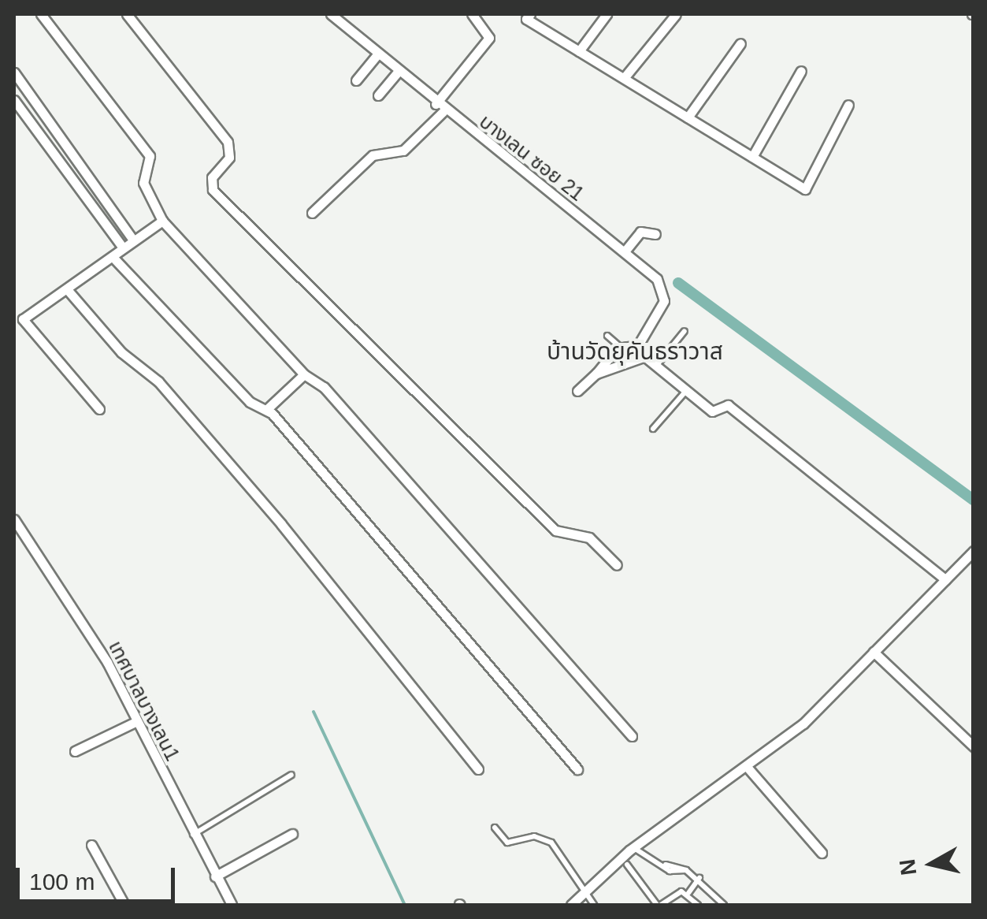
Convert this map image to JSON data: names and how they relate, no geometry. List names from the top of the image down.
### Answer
{
  "streets": {
    "street": ["บางเลน ซอย 21", "เทศบาลบางเลน1"]
  },
  "districts": ["บ้านวัดยุคันธราวาส"],
  "scale_bar": "100 m",
  "north": "left"
}
